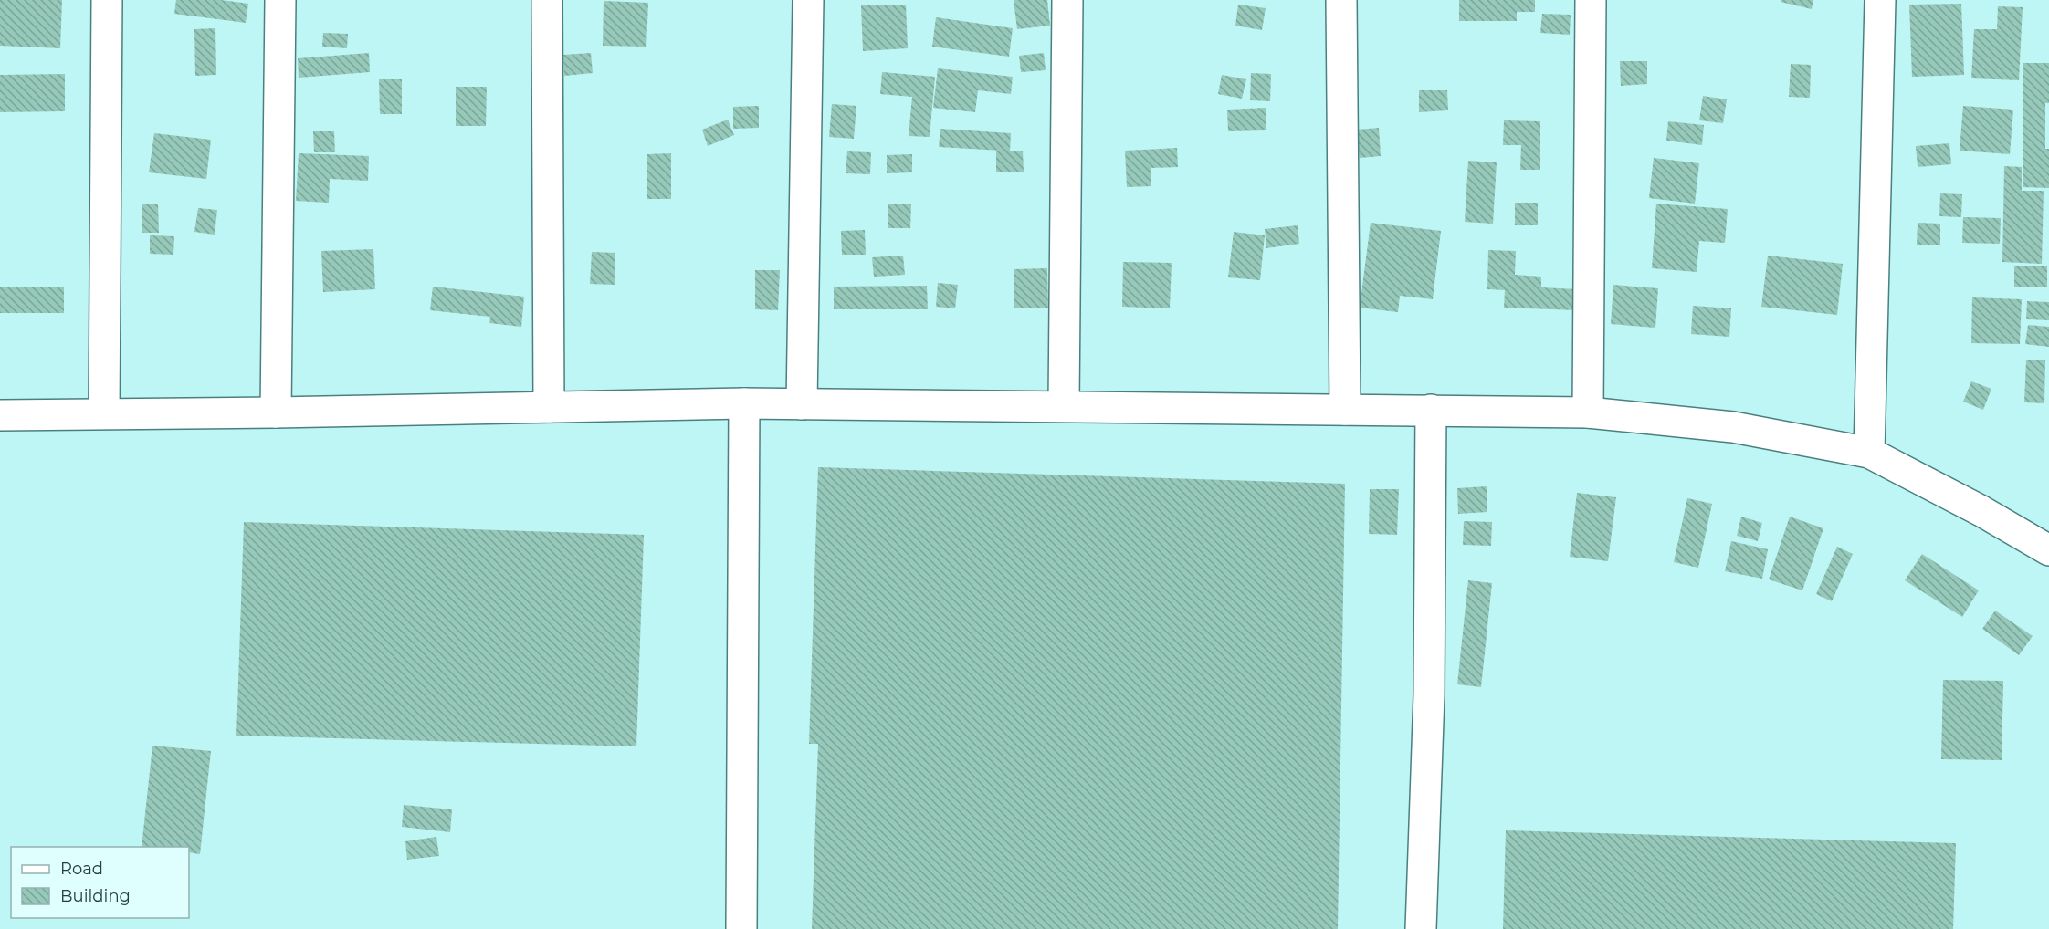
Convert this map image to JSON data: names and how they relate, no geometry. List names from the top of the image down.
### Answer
{
  "legend": ["Road", "Building"]
}
